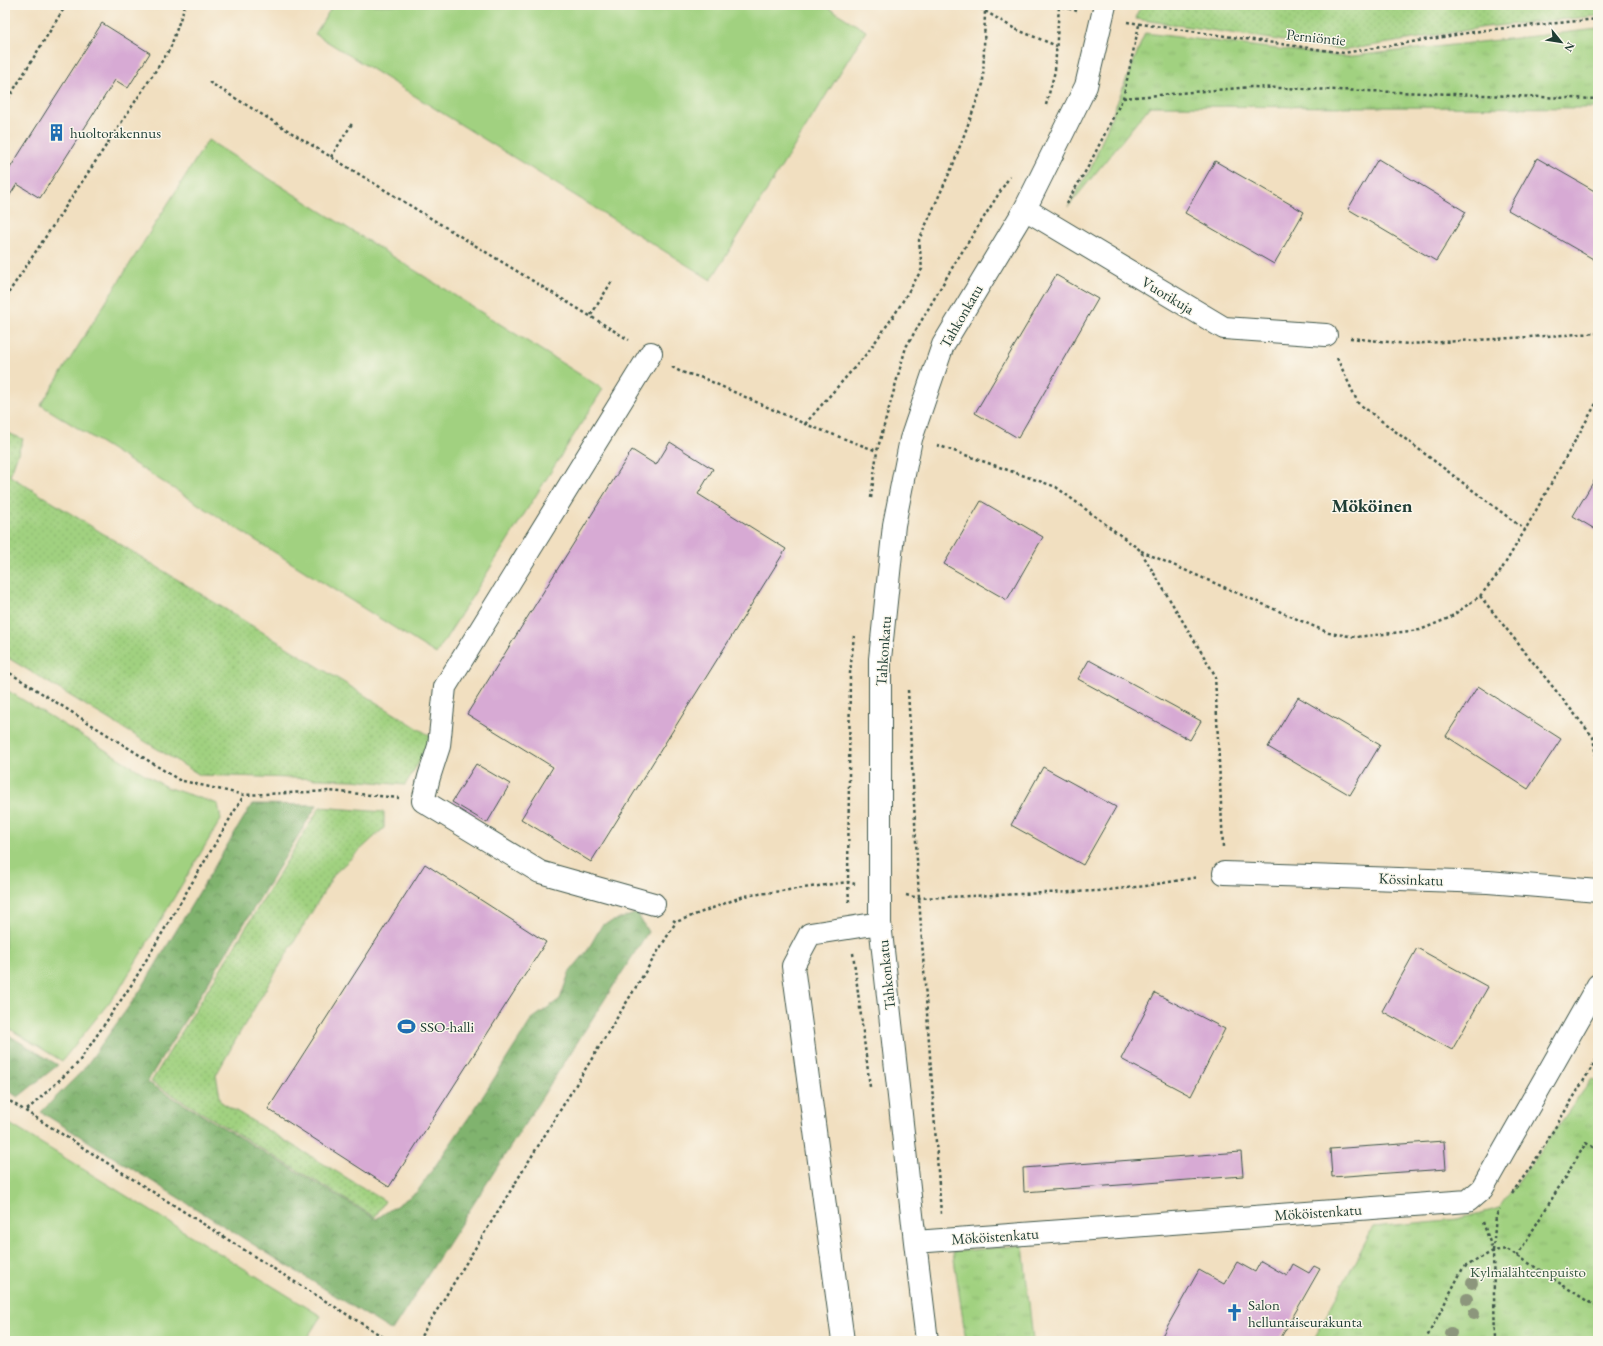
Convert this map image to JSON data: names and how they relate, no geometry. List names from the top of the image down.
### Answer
{
  "streets": {
    "street": [
      "Vuorikuja",
      "Tahkonkatu",
      "Kössinkatu",
      "Mököistenkatu"
    ],
    "path": ["Perniöntie"]
  },
  "crossings": [
    ["Perniöntie", "Tahkonkatu"],
    ["Vuorikuja", "Tahkonkatu"],
    ["Tahkonkatu", "Mököistenkatu"]
  ],
  "districts": ["Mököinen"],
  "parks": ["Kylmälähteenpuisto"],
  "places": {
    "building": ["huoltorakennus"],
    "sports": ["SSO-halli"],
    "church": ["Salon helluntaiseurakunta"]
  },
  "north": "bottom right"
}
